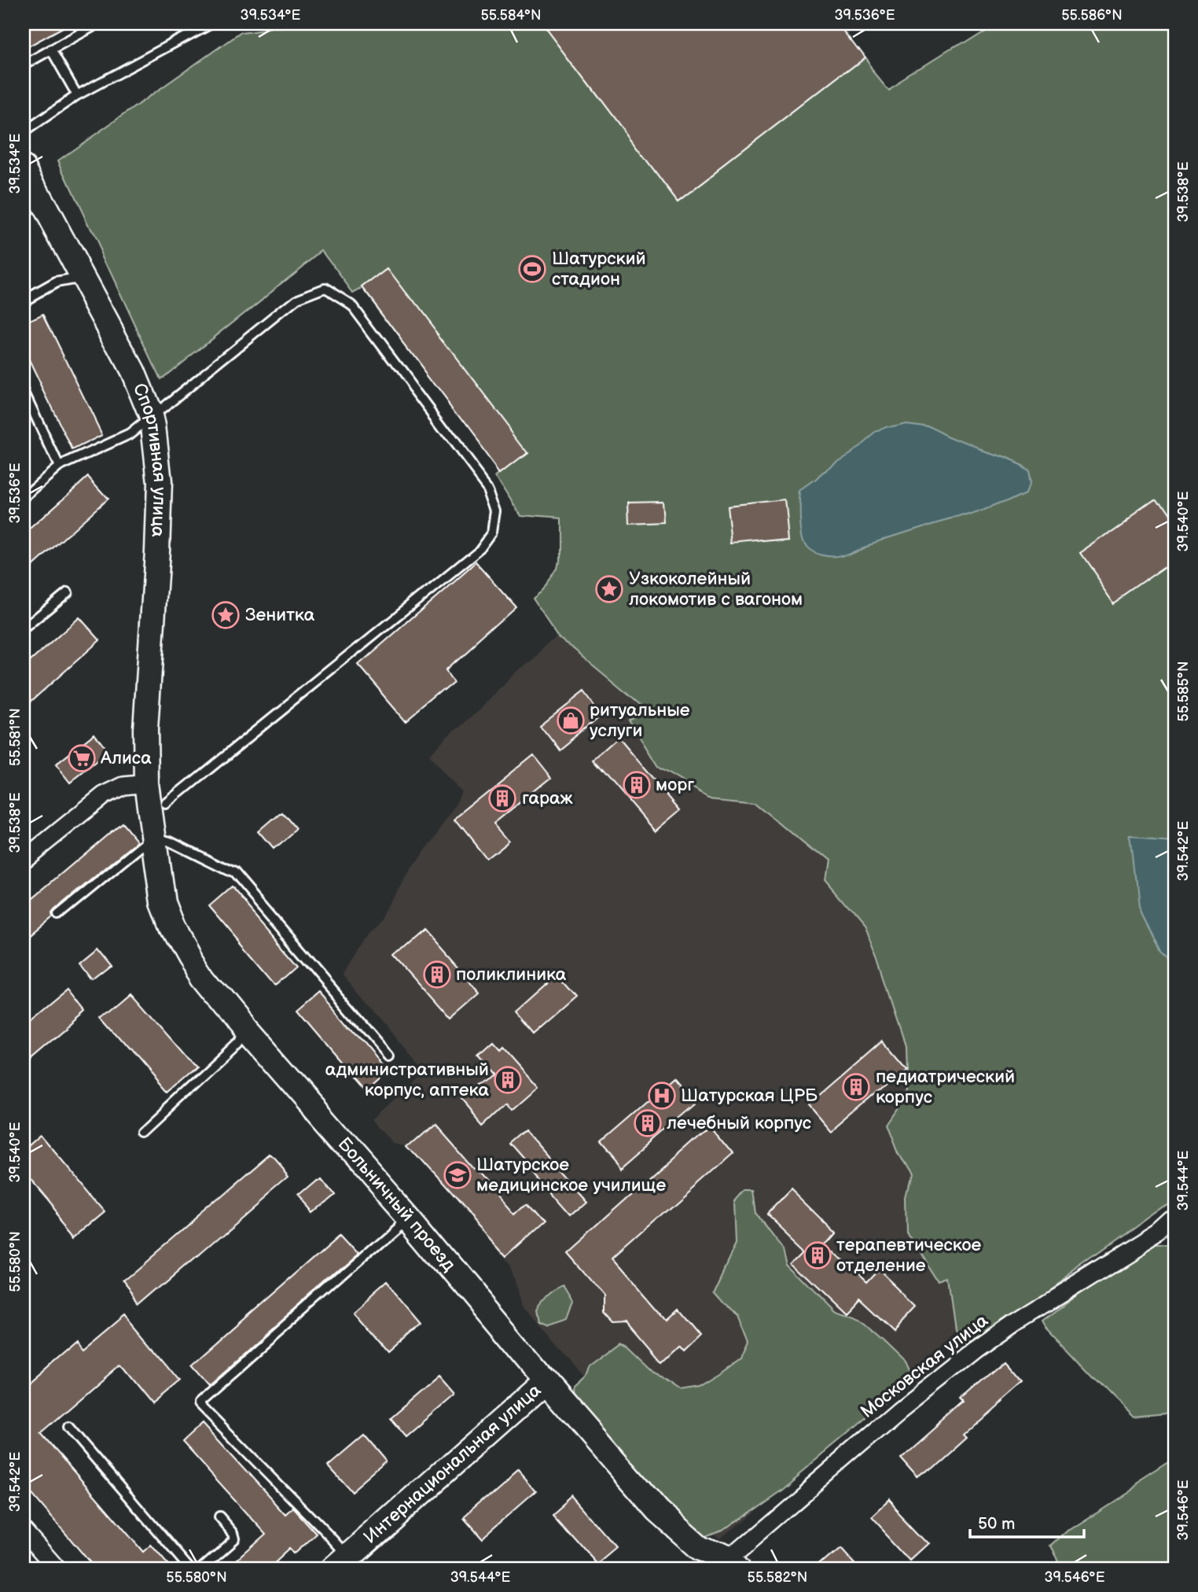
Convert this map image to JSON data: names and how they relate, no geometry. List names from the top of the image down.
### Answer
{
  "streets": {
    "street": [
      "Спортивная улица",
      "Больничный проезд",
      "Московская улица",
      "Интернациональная улица"
    ]
  },
  "crossings": [
    ["Спортивная улица", "Больничный проезд"],
    ["Больничный проезд", "Московская улица"],
    ["Больничный проезд", "Интернациональная улица"]
  ],
  "places": {
    "sports": ["Шатурский стадион"],
    "place": ["Узкоколейный локомотив с вагоном", "Зенитка"],
    "shop": ["ритуальные услуги"],
    "supermarket": ["Алиса"],
    "building": [
      "морг",
      "гараж",
      "поликлиника",
      "административный корпус, аптека",
      "педиатрический корпус",
      "лечебный корпус",
      "терапевтическое отделение"
    ],
    "hospital": ["Шатурская ЦРБ"],
    "school or university": ["Шатурское медицинское училище"]
  },
  "scale_bar": "50 m",
  "coordinates": [
    "39.534°E",
    "55.584°N",
    "39.536°E",
    "55.586°N",
    "39.538°E",
    "39.540°E",
    "55.585°N",
    "55.581°N",
    "39.542°E",
    "39.544°E",
    "55.580°N",
    "39.546°E",
    "55.582°N"
  ]
}
